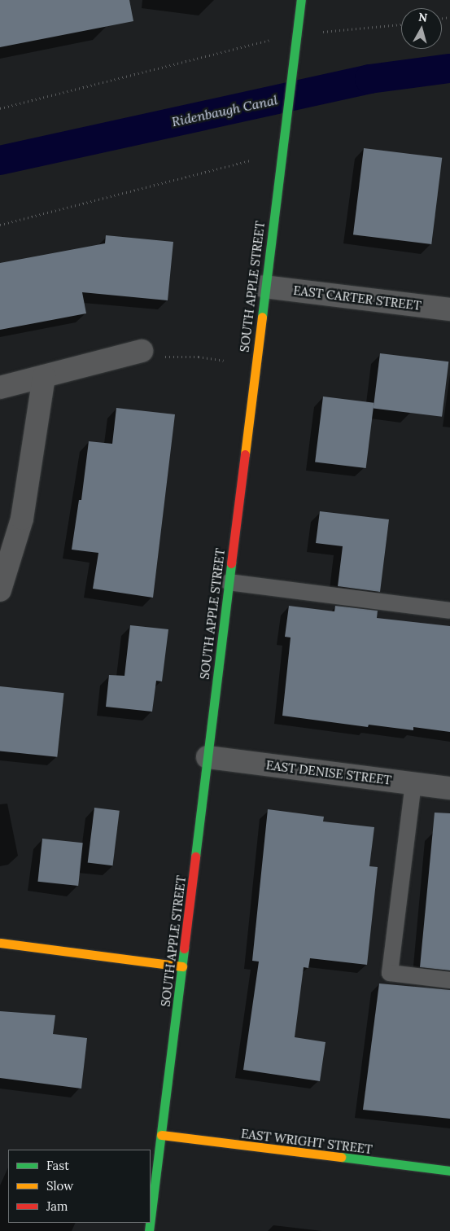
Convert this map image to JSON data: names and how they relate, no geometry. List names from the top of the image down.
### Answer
{
  "streets": {
    "main road": ["SOUTH APPLE STREET", "EAST WRIGHT STREET"],
    "street": ["EAST CARTER STREET", "EAST DENISE STREET"]
  },
  "crossings": [
    ["SOUTH APPLE STREET", "EAST CARTER STREET"],
    ["SOUTH APPLE STREET", "EAST DENISE STREET"],
    ["SOUTH APPLE STREET", "EAST WRIGHT STREET"]
  ],
  "water": ["Ridenbaugh Canal"],
  "legend": ["Fast", "Slow", "Jam"],
  "north": "top"
}
